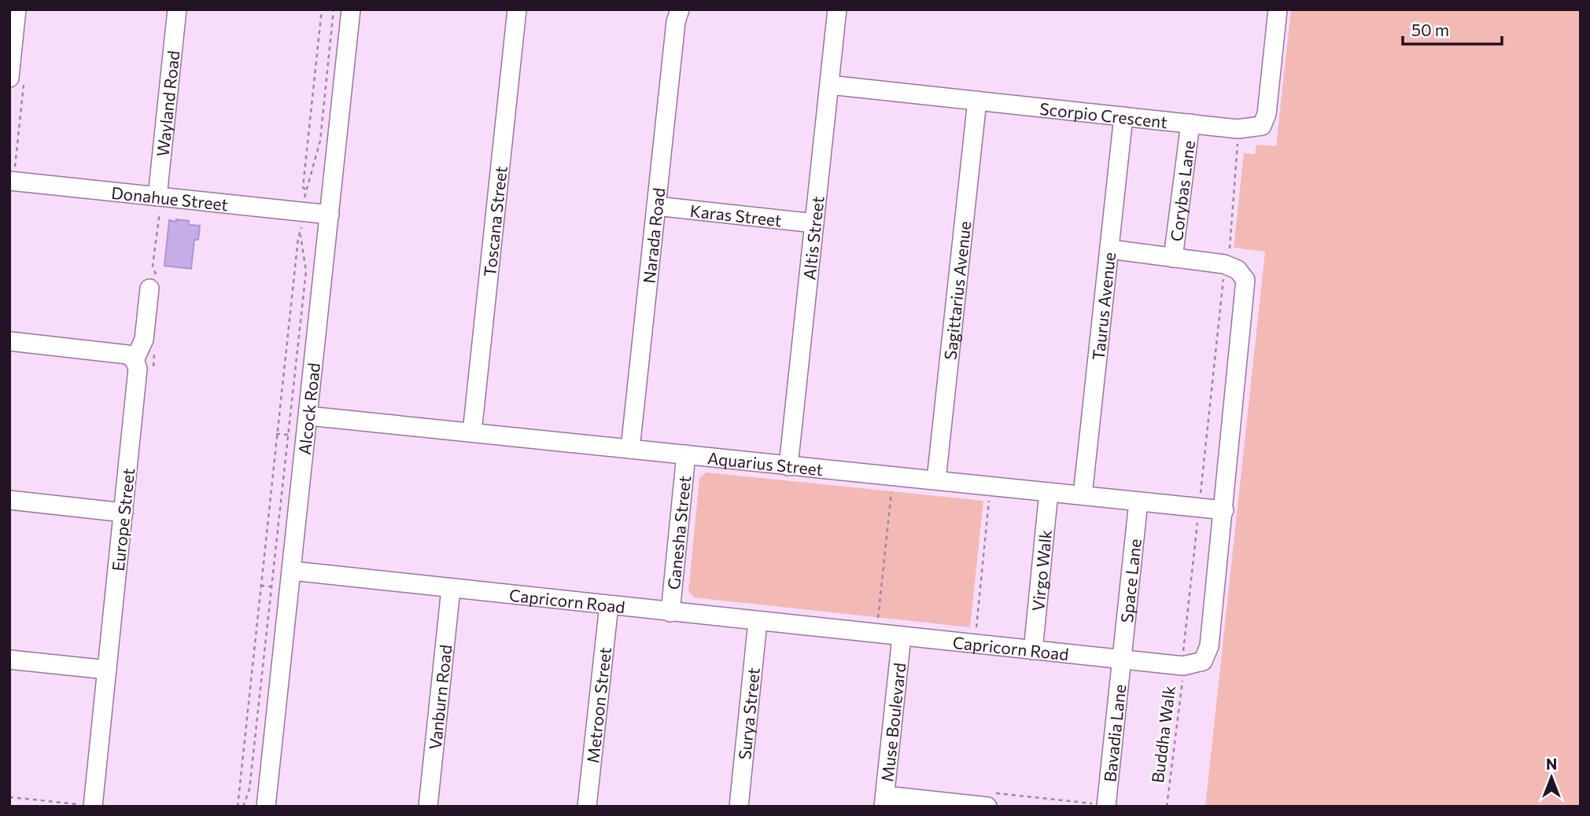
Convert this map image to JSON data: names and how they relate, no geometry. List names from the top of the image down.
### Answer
{
  "streets": {
    "street": [
      "Wayland Road",
      "Scorpio Crescent",
      "Corybas Lane",
      "Donahue Street",
      "Karas Street",
      "Toscana Street",
      "Narada Road",
      "Altis Street",
      "Sagittarius Avenue",
      "Taurus Avenue",
      "Alcock Road",
      "Aquarius Street",
      "Europe Street",
      "Ganesha Street",
      "Virgo Walk",
      "Space Lane",
      "Capricorn Road",
      "Vanburn Road",
      "Metroon Street",
      "Surya Street",
      "Muse Boulevard",
      "Bavadia Lane"
    ],
    "path": ["Buddha Walk"]
  },
  "crossings": [
    ["Wayland Road", "Donahue Street"],
    ["Scorpio Crescent", "Corybas Lane"],
    ["Scorpio Crescent", "Altis Street"],
    ["Scorpio Crescent", "Sagittarius Avenue"],
    ["Scorpio Crescent", "Taurus Avenue"],
    ["Donahue Street", "Alcock Road"],
    ["Karas Street", "Narada Road"],
    ["Karas Street", "Altis Street"],
    ["Toscana Street", "Aquarius Street"],
    ["Narada Road", "Aquarius Street"],
    ["Altis Street", "Aquarius Street"],
    ["Sagittarius Avenue", "Aquarius Street"],
    ["Taurus Avenue", "Aquarius Street"],
    ["Alcock Road", "Aquarius Street"],
    ["Alcock Road", "Capricorn Road"],
    ["Aquarius Street", "Ganesha Street"],
    ["Aquarius Street", "Virgo Walk"],
    ["Aquarius Street", "Space Lane"],
    ["Ganesha Street", "Capricorn Road"],
    ["Virgo Walk", "Capricorn Road"],
    ["Space Lane", "Capricorn Road"],
    ["Space Lane", "Bavadia Lane"],
    ["Capricorn Road", "Vanburn Road"],
    ["Capricorn Road", "Metroon Street"],
    ["Capricorn Road", "Surya Street"],
    ["Capricorn Road", "Muse Boulevard"],
    ["Capricorn Road", "Bavadia Lane"],
    ["Capricorn Road", "Buddha Walk"]
  ],
  "scale_bar": "50 m",
  "north": "top"
}
